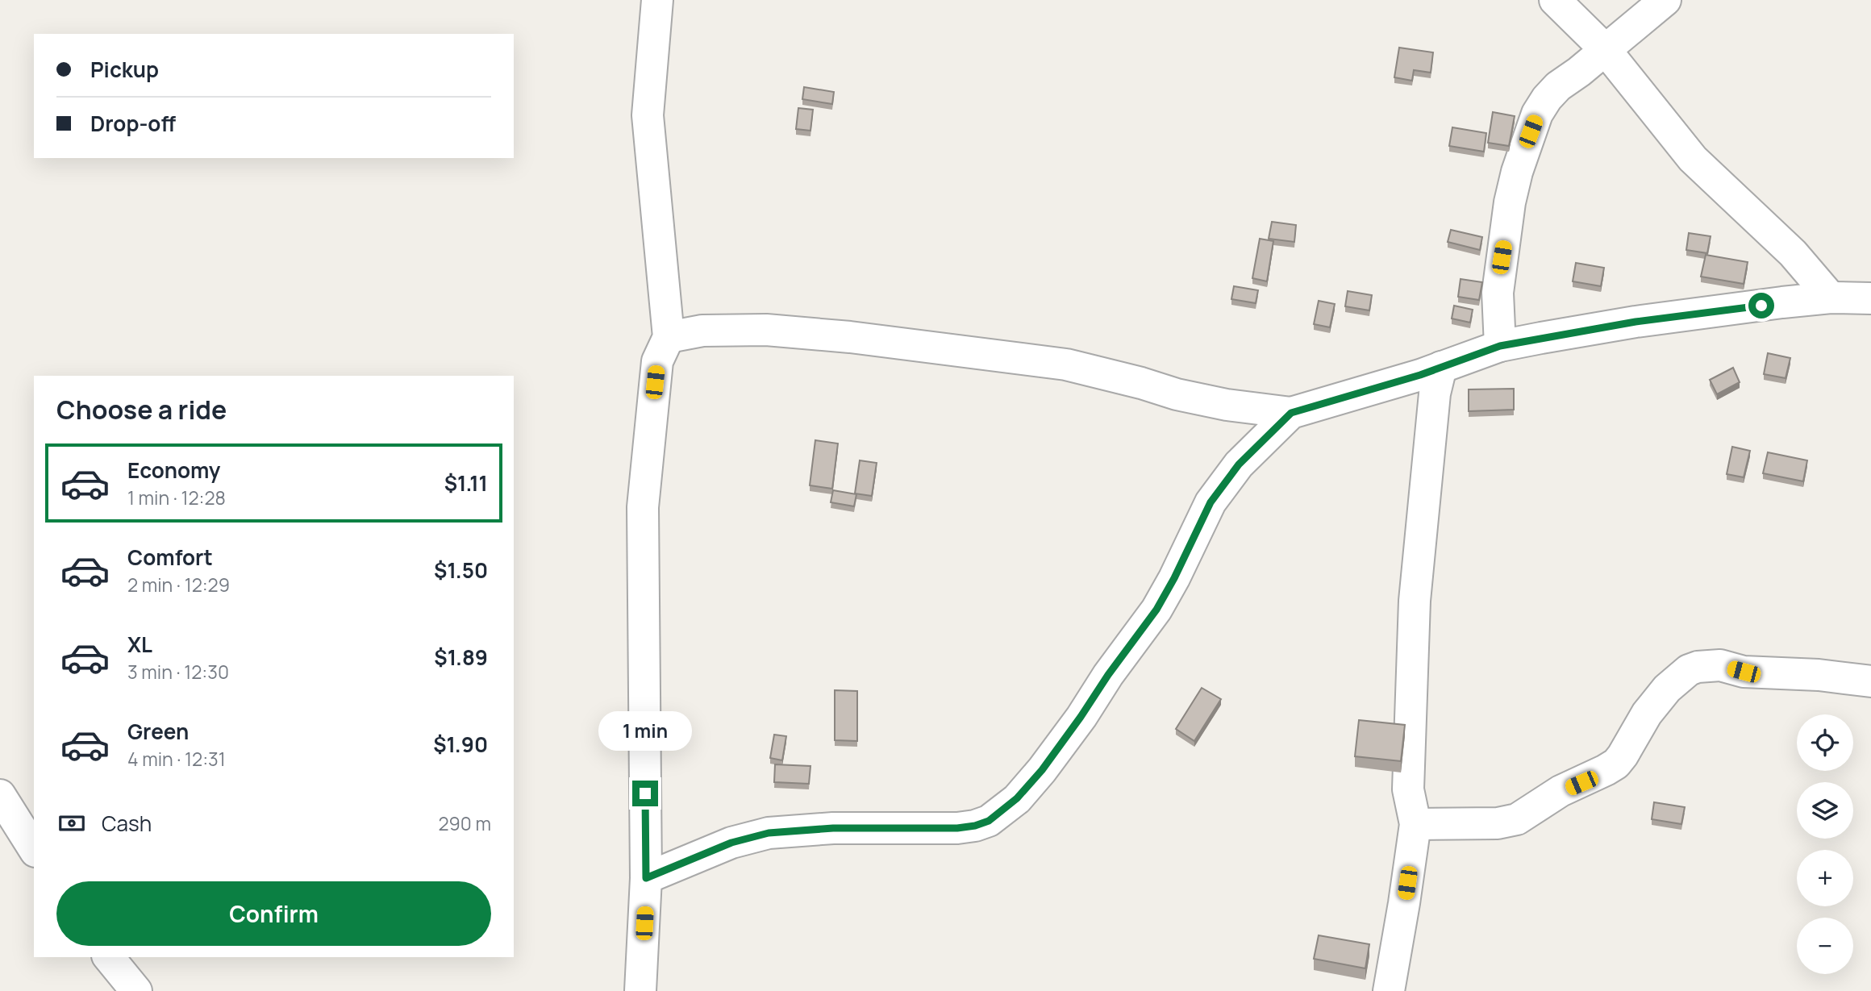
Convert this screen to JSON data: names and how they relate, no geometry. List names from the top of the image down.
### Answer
{
  "page": {
    "banner": ["Pickup", "Drop-off"],
    "heading": "Choose a ride",
    "list": [
      {
        "name": "Economy",
        "note": "1 min · 12:28",
        "value": "$1.11"
      },
      {
        "name": "Comfort",
        "note": "2 min · 12:29",
        "value": "$1.50"
      },
      {
        "name": "XL",
        "note": "3 min · 12:30",
        "value": "$1.89"
      },
      {
        "name": "Green",
        "note": "4 min · 12:31",
        "value": "$1.90"
      }
    ],
    "bubble": "1 min",
    "map_buttons": ["+", "−"],
    "pay": ["Cash", "290 m"],
    "buttons": "Confirm"
  }
}
